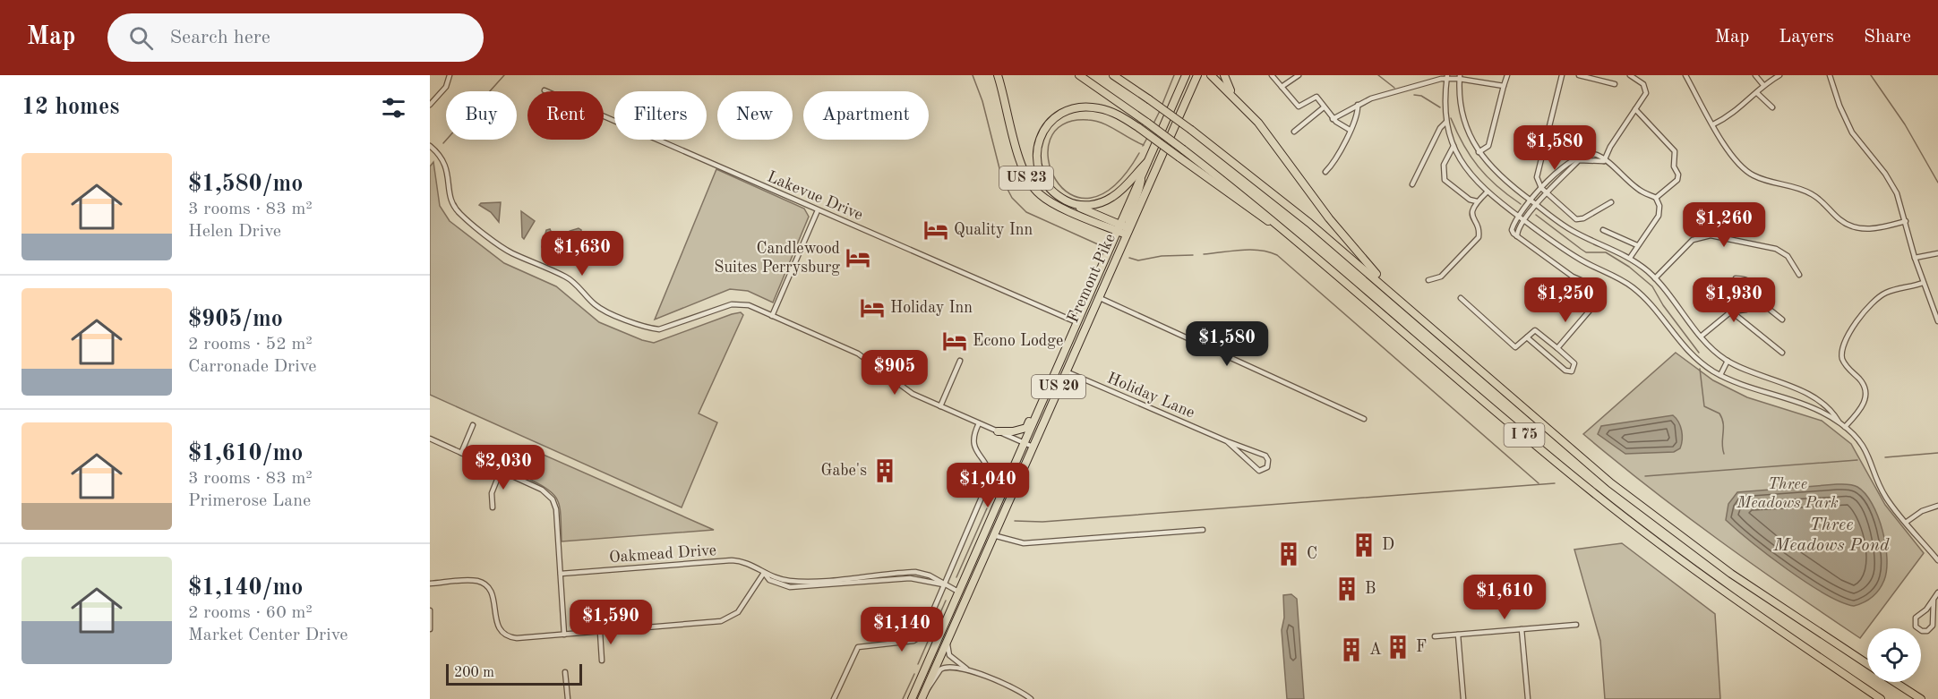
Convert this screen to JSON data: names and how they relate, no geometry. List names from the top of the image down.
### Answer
{
  "streets": {
    "highway": [
      "US 23",
      "Fremont Pike",
      "US 20",
      "I 75"
    ],
    "street": ["Lakevue Drive", "Holiday Lane", "Oakmead Drive"]
  },
  "crossings": [
    ["US 23", "Fremont Pike"],
    ["Lakevue Drive", "Fremont Pike"],
    ["Fremont Pike", "Holiday Lane"],
    ["Fremont Pike", "Oakmead Drive"]
  ],
  "water": ["Three Meadows Pond"],
  "parks": ["Three Meadows Park"],
  "places": {
    "hotel": [
      "Quality Inn",
      "Candlewood Suites Perrysburg",
      "Holiday Inn",
      "Econo Lodge"
    ],
    "building": [
      "Gabe's",
      "D",
      "C",
      "B",
      "F",
      "A"
    ]
  },
  "scale_bar": "200 m",
  "page": {
    "header": "Map",
    "search": "Search here",
    "nav": ["Map", "Layers", "Share"],
    "heading": "12 homes",
    "chip": [
      "Buy",
      "Rent",
      "Filters",
      "New",
      "Apartment"
    ],
    "price": [
      "$1,580",
      "$1,260",
      "$1,630",
      "$1,250",
      "$1,930",
      "$1,580",
      "$905",
      "$2,030",
      "$1,040",
      "$1,610",
      "$1,590",
      "$1,140"
    ],
    "list": [
      {
        "name": "$1,580/mo",
        "note": "3 rooms · 83 m² · Helen Drive"
      },
      {
        "name": "$905/mo",
        "note": "2 rooms · 52 m² · Carronade Drive"
      },
      {
        "name": "$1,610/mo",
        "note": "3 rooms · 83 m² · Primerose Lane"
      },
      {
        "name": "$1,140/mo",
        "note": "2 rooms · 60 m² · Market Center Drive"
      }
    ],
    "scale": "200 m"
  }
}
